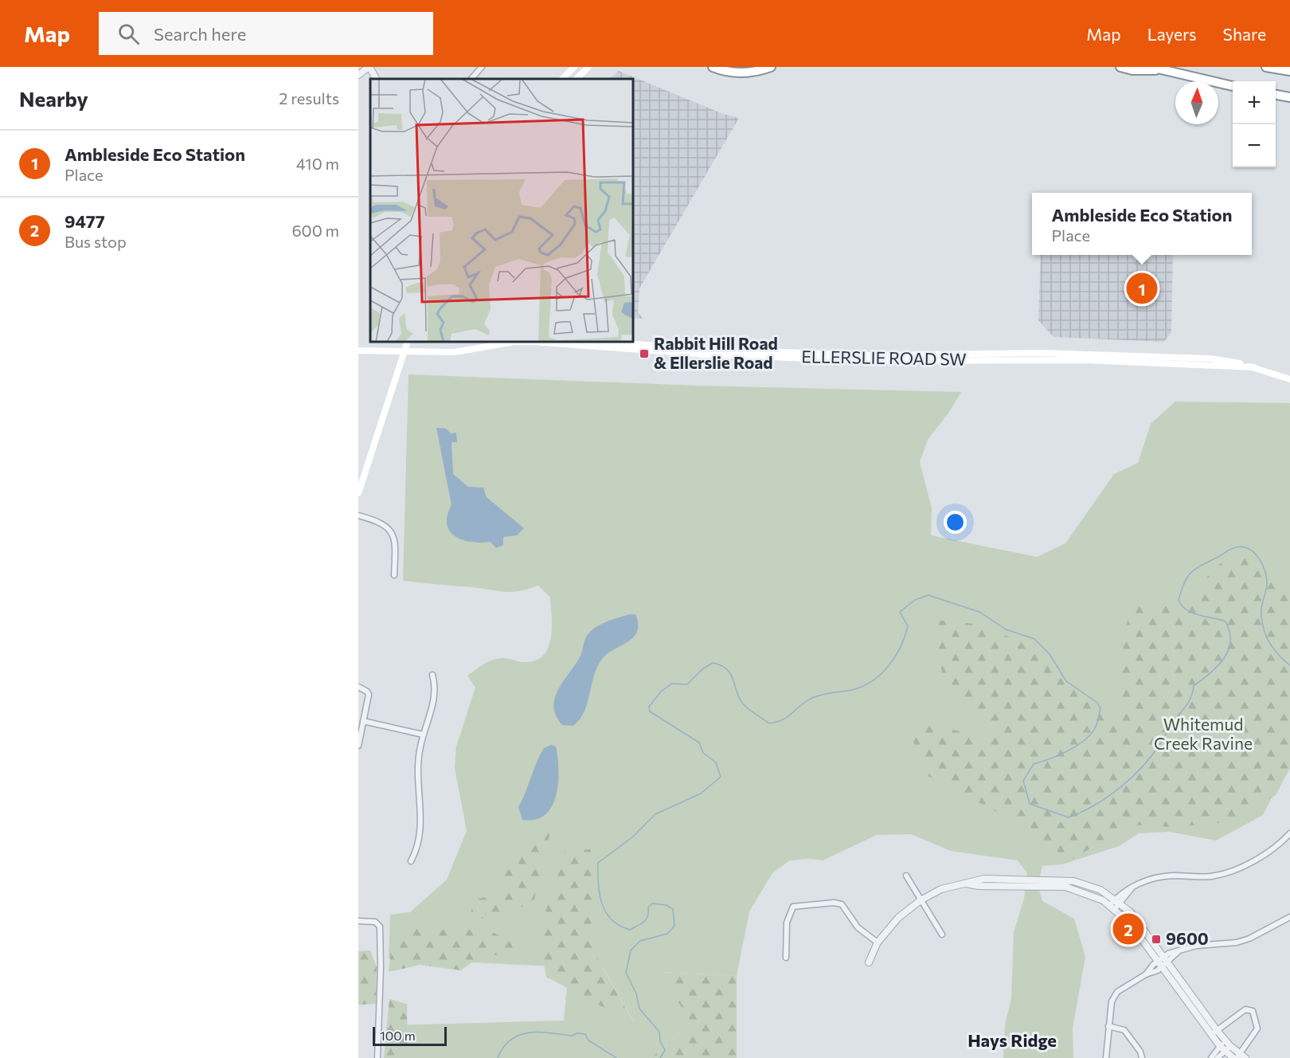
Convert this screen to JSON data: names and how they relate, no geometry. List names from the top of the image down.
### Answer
{
  "streets": {
    "main road": ["ELLERSLIE ROAD SW"]
  },
  "districts": ["Hays Ridge"],
  "parks": ["Whitemud Creek Ravine"],
  "places": {
    "transit": ["Rabbit Hill Road & Ellerslie Road", "9600"]
  },
  "scale_bar": "100 m",
  "north": "top",
  "page": {
    "header": "Map",
    "search": "Search here",
    "nav": ["Map", "Layers", "Share"],
    "heading": ["Nearby", "2 results"],
    "map_buttons": ["+", "−"],
    "list": [
      {
        "mark": "1",
        "name": "Ambleside Eco Station",
        "note": "Place",
        "value": "410 m"
      },
      {
        "mark": "2",
        "name": "9477",
        "note": "Bus stop",
        "value": "600 m"
      }
    ],
    "popup": ["Ambleside Eco Station", "Place"],
    "pins": ["1", "2"],
    "scale": "100 m"
  }
}
